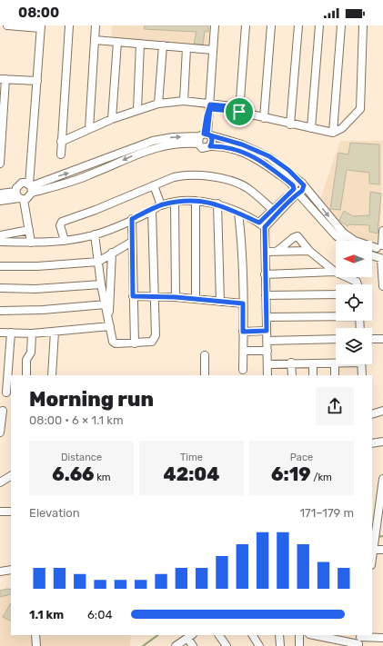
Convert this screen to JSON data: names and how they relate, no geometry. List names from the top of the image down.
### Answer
{
  "north": "left",
  "page": {
    "status": "08:00",
    "heading": ["Morning run", "08:00 · 6 × 1.1 km"],
    "stats": [
      ["Distance", "6.66 km"],
      ["Time", "42:04"],
      ["Pace", "6:19 /km"]
    ],
    "chart": ["Elevation", "171–179 m"],
    "list": [
      {
        "name": "1.1 km",
        "note": "6:04"
      }
    ]
  }
}
